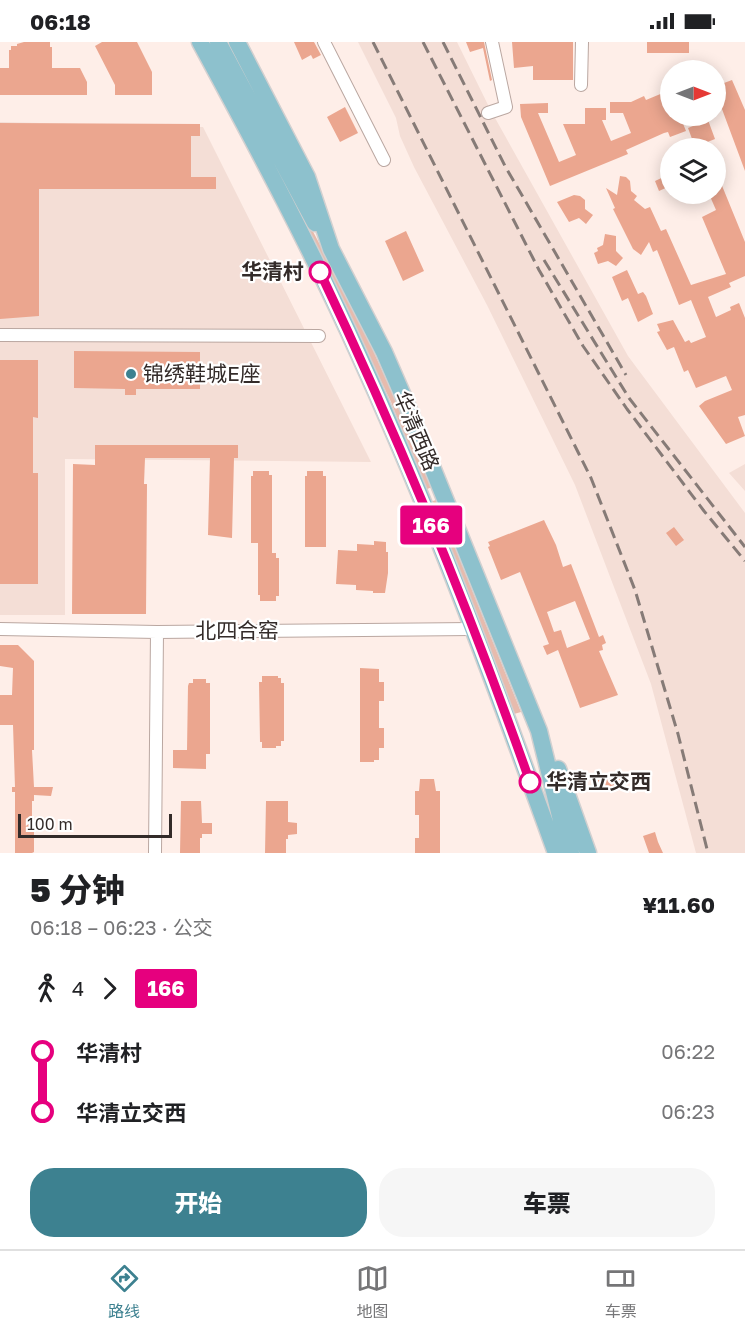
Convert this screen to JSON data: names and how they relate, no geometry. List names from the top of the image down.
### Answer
{
  "streets": {
    "main road": ["华清西路"],
    "street": ["北四合窑"]
  },
  "crossings": [
    ["华清西路", "北四合窑"]
  ],
  "places": ["华清村", "锦绣鞋城E座", "华清立交西"],
  "lines": ["bus line 166"],
  "scale_bar": "100 m",
  "north": "right",
  "page": {
    "status": "06:18",
    "on_map": "166",
    "scale": "100 m",
    "heading": ["5 分钟", "06:18 – 06:23 · 公交", "¥11.60"],
    "legs": ["4", "166"],
    "list": [
      {
        "name": "华清村",
        "value": "06:22"
      },
      {
        "name": "华清立交西",
        "value": "06:23"
      }
    ],
    "buttons": ["开始", "车票"],
    "tabs": ["路线", "地图", "车票"]
  }
}
